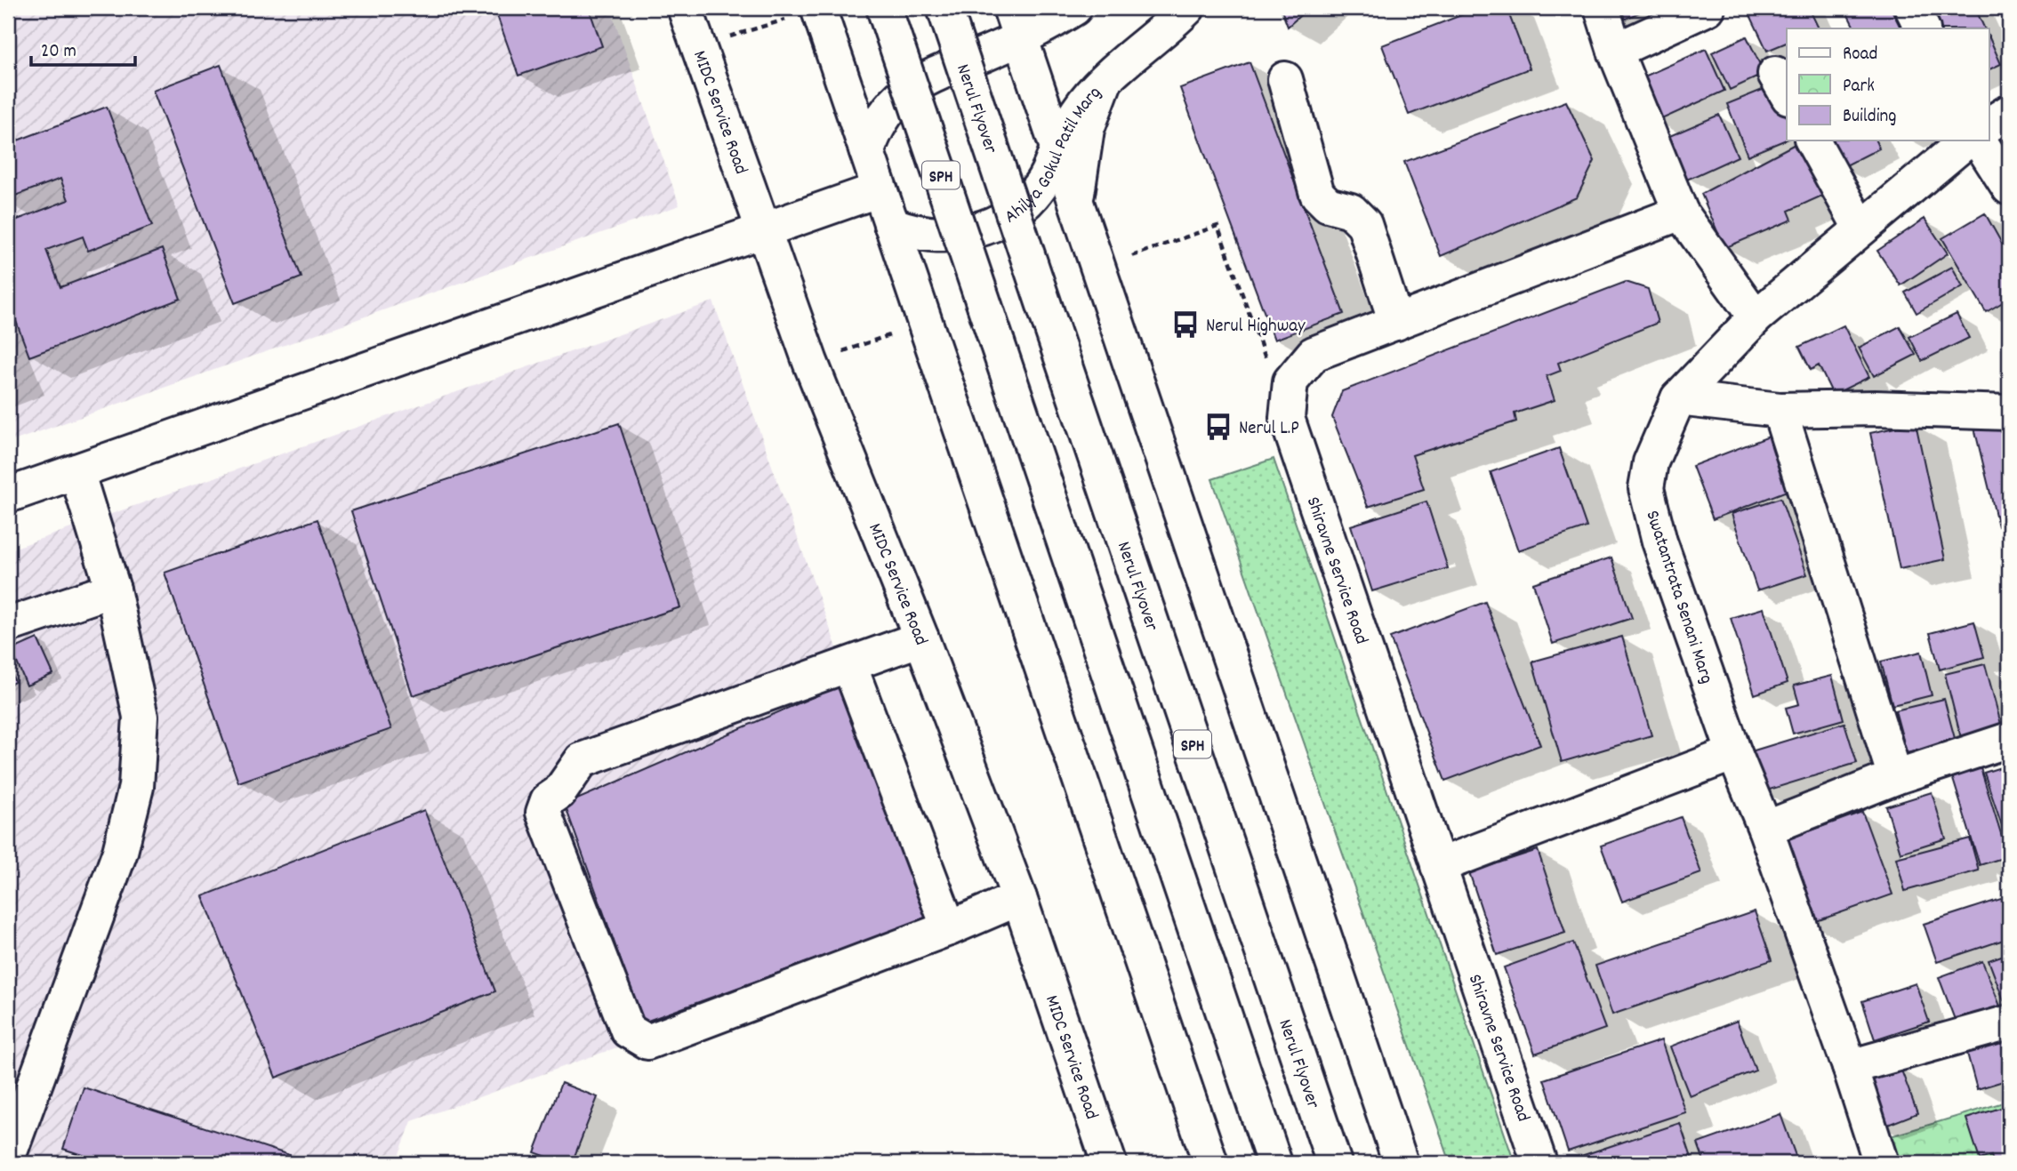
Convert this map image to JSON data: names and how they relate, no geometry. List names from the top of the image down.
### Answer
{
  "streets": {
    "main road": [
      "Nerul Flyover",
      "MIDC Service Road",
      "Ahilya Gokul Patil Marg",
      "SPH",
      "Shiravne Service Road",
      "Swatantrata Senani Marg"
    ]
  },
  "places": {
    "bus stop": ["Nerul Highway", "Nerul L.P"]
  },
  "legend": ["Road", "Park", "Building"],
  "scale_bar": "20 m"
}
